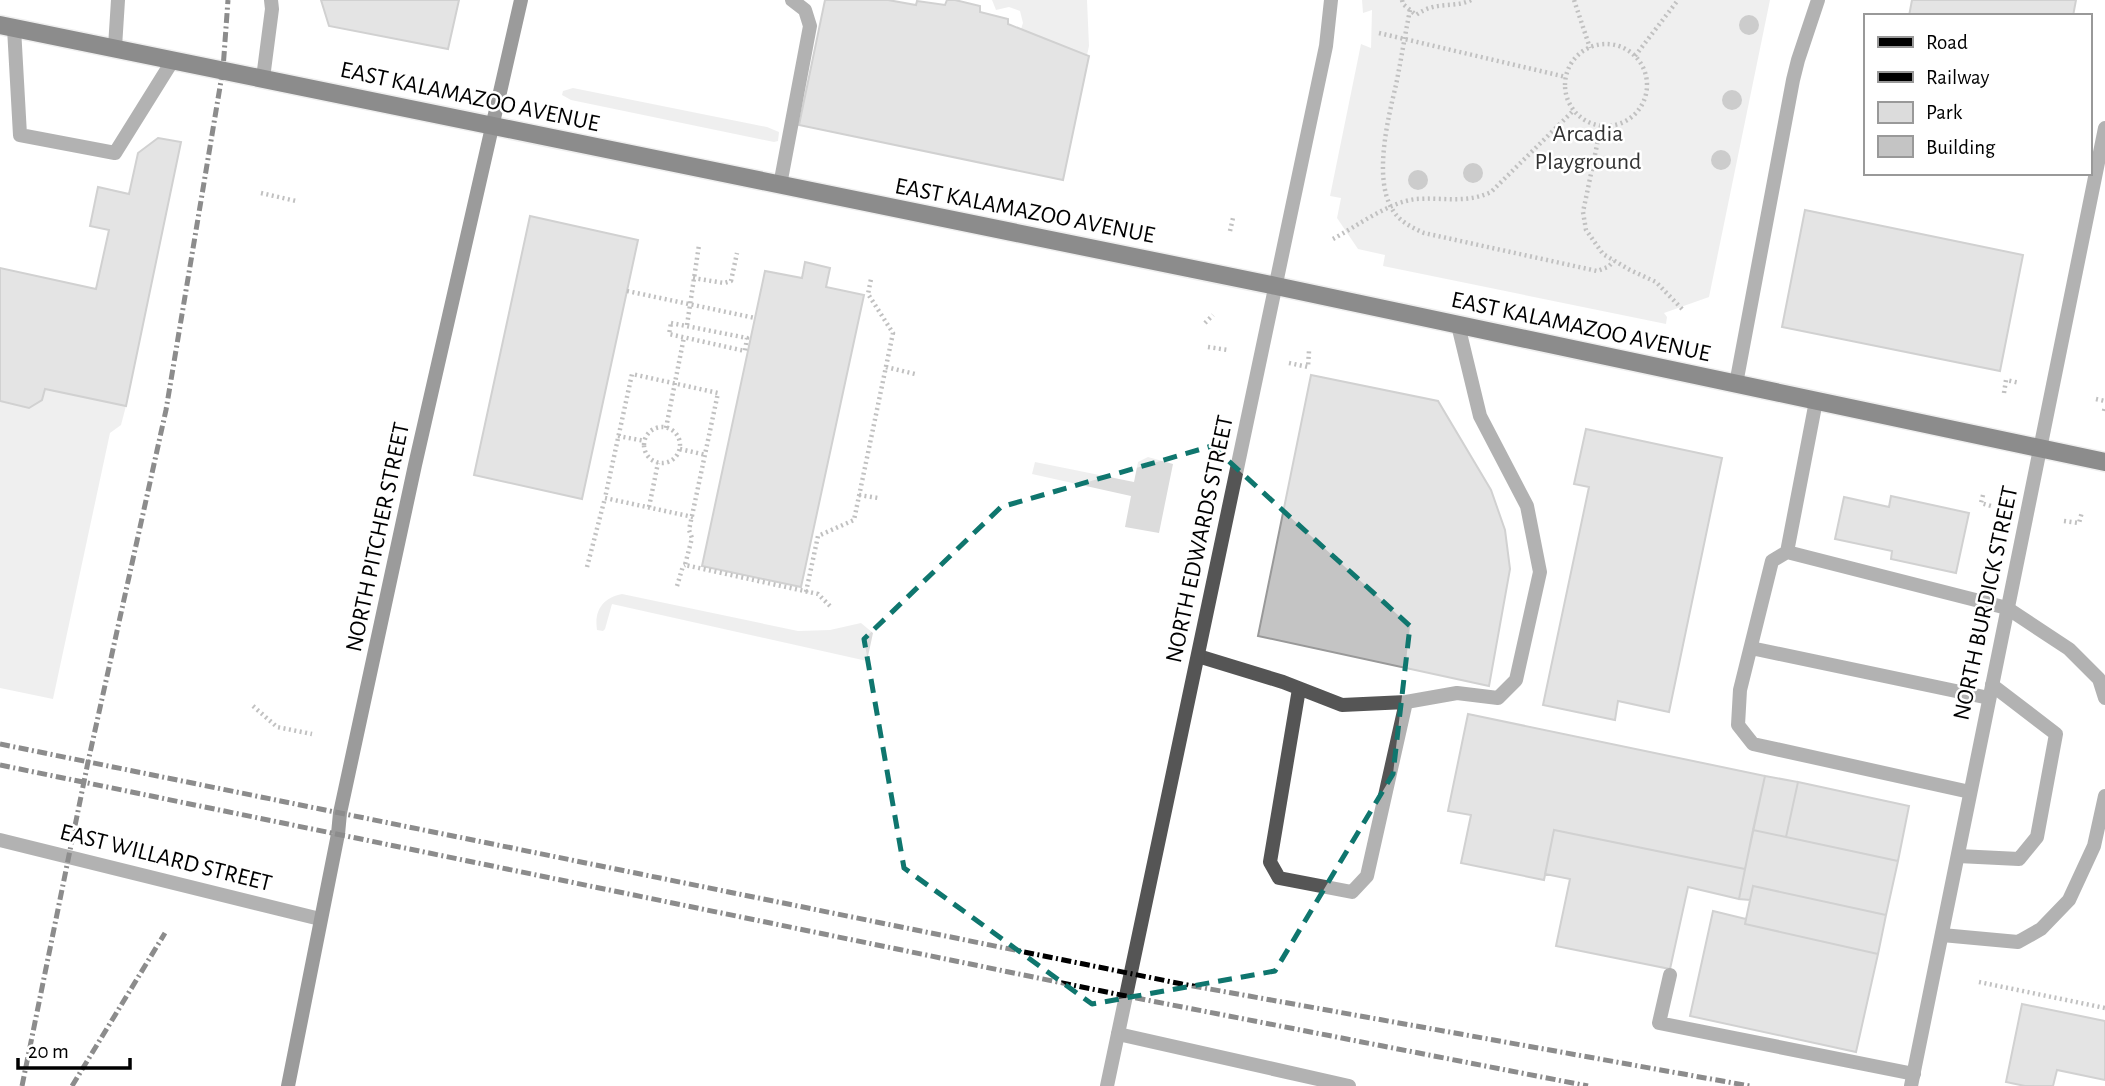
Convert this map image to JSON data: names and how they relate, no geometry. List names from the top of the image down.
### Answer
{
  "streets": {
    "main road": ["EAST KALAMAZOO AVENUE"],
    "street": [
      "NORTH PITCHER STREET",
      "NORTH EDWARDS STREET",
      "NORTH BURDICK STREET",
      "EAST WILLARD STREET"
    ]
  },
  "crossings": [
    ["EAST KALAMAZOO AVENUE", "NORTH PITCHER STREET"],
    ["EAST KALAMAZOO AVENUE", "NORTH EDWARDS STREET"],
    ["EAST KALAMAZOO AVENUE", "NORTH BURDICK STREET"],
    ["NORTH PITCHER STREET", "EAST WILLARD STREET"]
  ],
  "parks": ["Arcadia Playground"],
  "legend": [
    "Road",
    "Railway",
    "Park",
    "Building"
  ],
  "scale_bar": "20 m"
}
